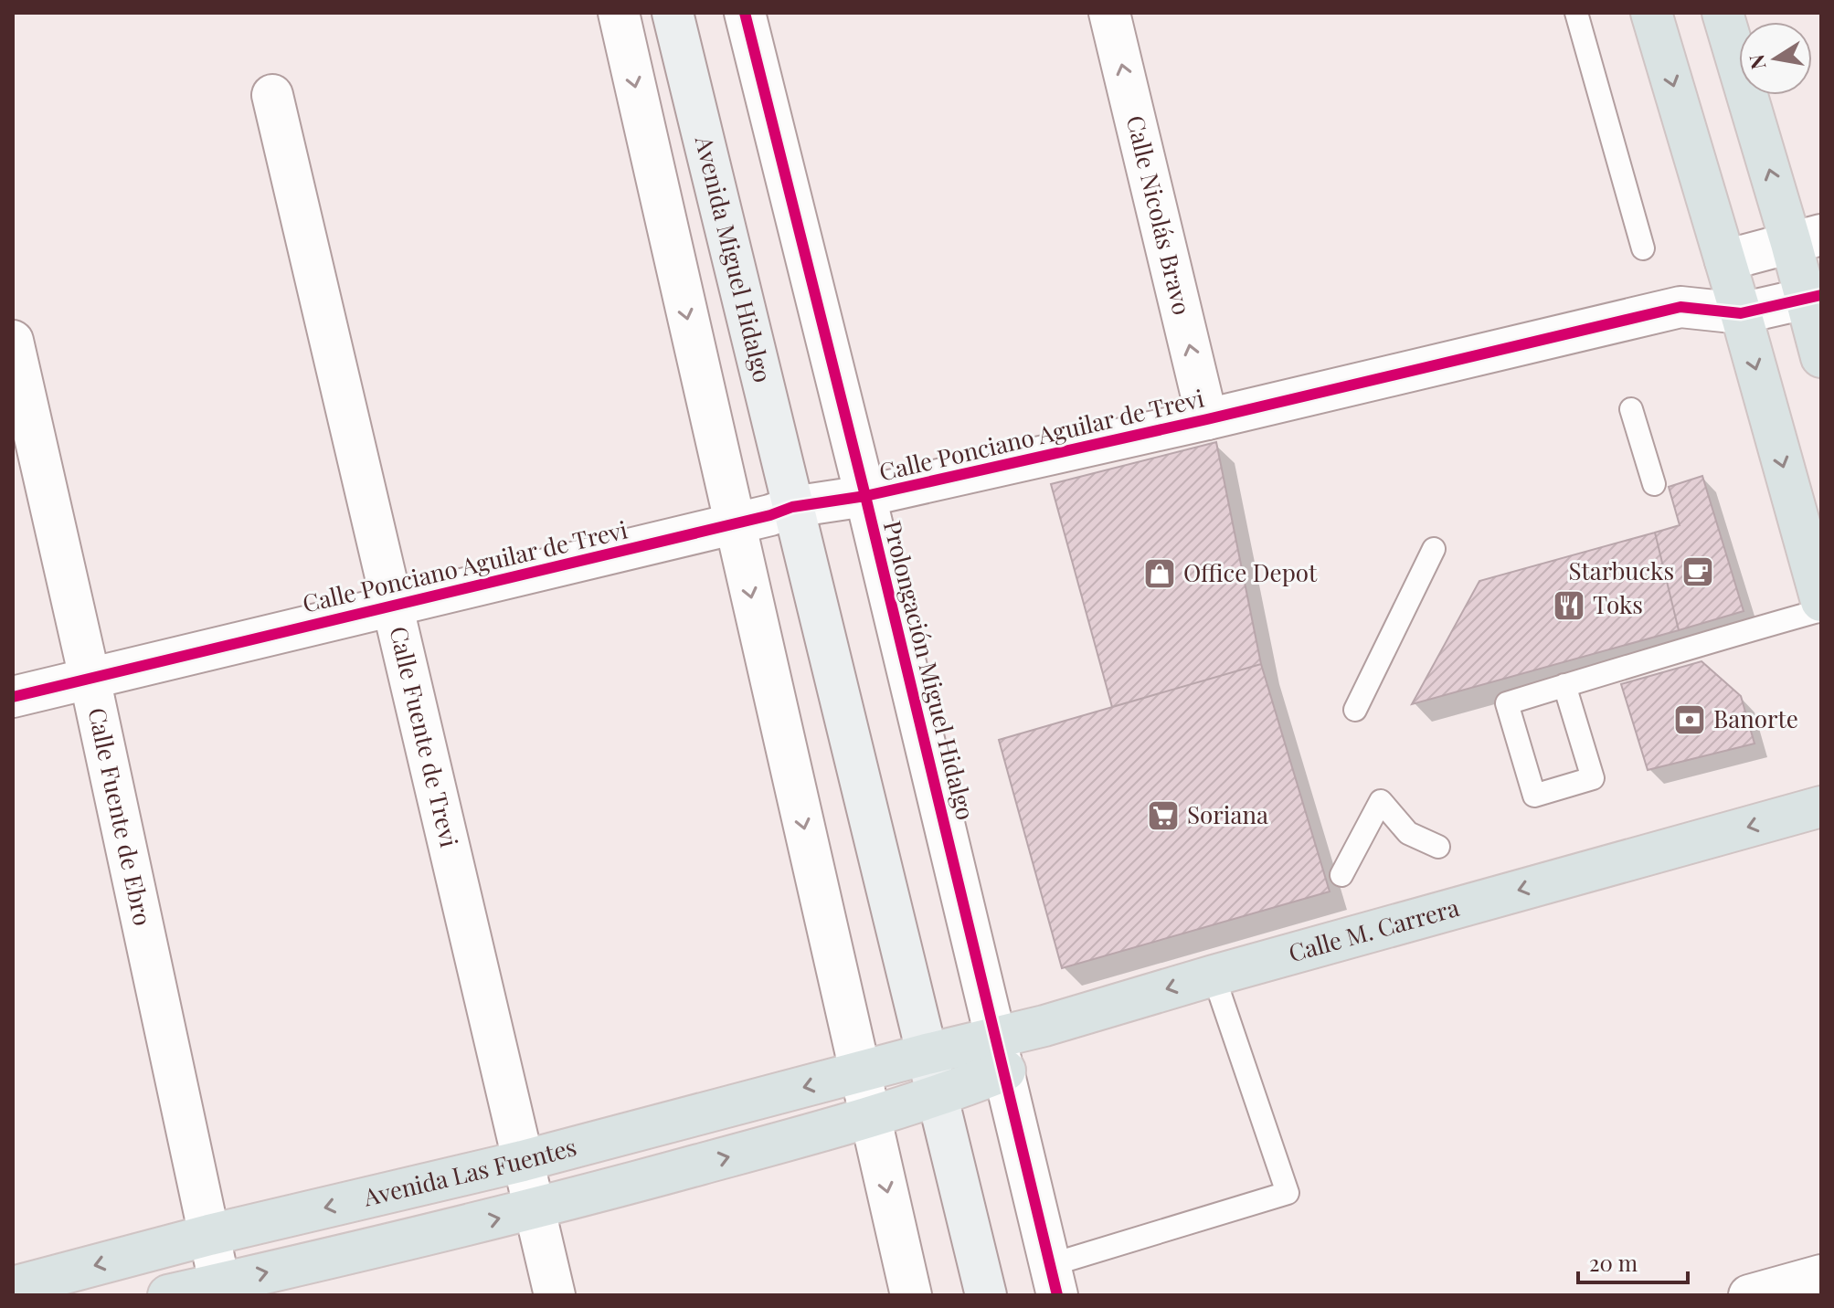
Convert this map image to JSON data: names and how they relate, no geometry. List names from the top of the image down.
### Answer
{
  "streets": {
    "main road": ["Avenida Miguel Hidalgo", "Calle M. Carrera", "Avenida Las Fuentes"],
    "street": [
      "Calle Nicolás Bravo",
      "Calle Ponciano Aguilar de Trevi",
      "Prolongación Miguel Hidalgo",
      "Calle Fuente de Trevi",
      "Calle Fuente de Ebro"
    ]
  },
  "crossings": [
    ["Calle Nicolás Bravo", "Calle Ponciano Aguilar de Trevi"],
    ["Avenida Miguel Hidalgo", "Calle Ponciano Aguilar de Trevi"],
    ["Calle Ponciano Aguilar de Trevi", "Prolongación Miguel Hidalgo"],
    ["Calle Ponciano Aguilar de Trevi", "Calle Fuente de Trevi"],
    ["Calle Ponciano Aguilar de Trevi", "Calle Fuente de Ebro"],
    ["Prolongación Miguel Hidalgo", "Calle M. Carrera"],
    ["Calle Fuente de Trevi", "Avenida Las Fuentes"],
    ["Calle Fuente de Ebro", "Avenida Las Fuentes"],
    ["Calle M. Carrera", "Avenida Las Fuentes"]
  ],
  "one_way": ["Calle Nicolás Bravo", "Calle M. Carrera"],
  "places": {
    "cafe": ["Starbucks"],
    "shop": ["Office Depot"],
    "restaurant": ["Toks"],
    "bank": ["Banorte"],
    "supermarket": ["Soriana"]
  },
  "scale_bar": "20 m",
  "north": "left"
}
